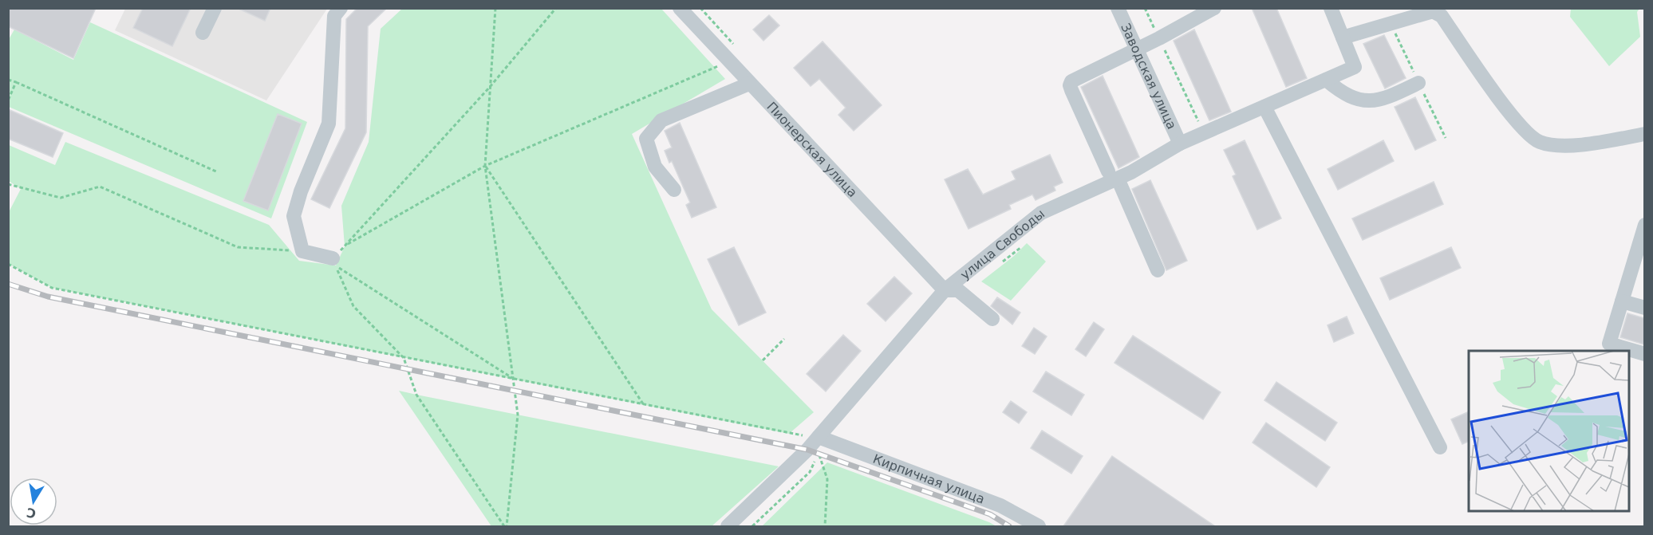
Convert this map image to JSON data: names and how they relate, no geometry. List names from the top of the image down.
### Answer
{
  "streets": {
    "street": [
      "Заводская улица",
      "Пионерская улица",
      "улица Свободы",
      "Кирпичная улица"
    ]
  },
  "crossings": [
    ["Заводская улица", "улица Свободы"],
    ["Пионерская улица", "улица Свободы"],
    ["улица Свободы", "Кирпичная улица"]
  ],
  "north": "bottom"
}
